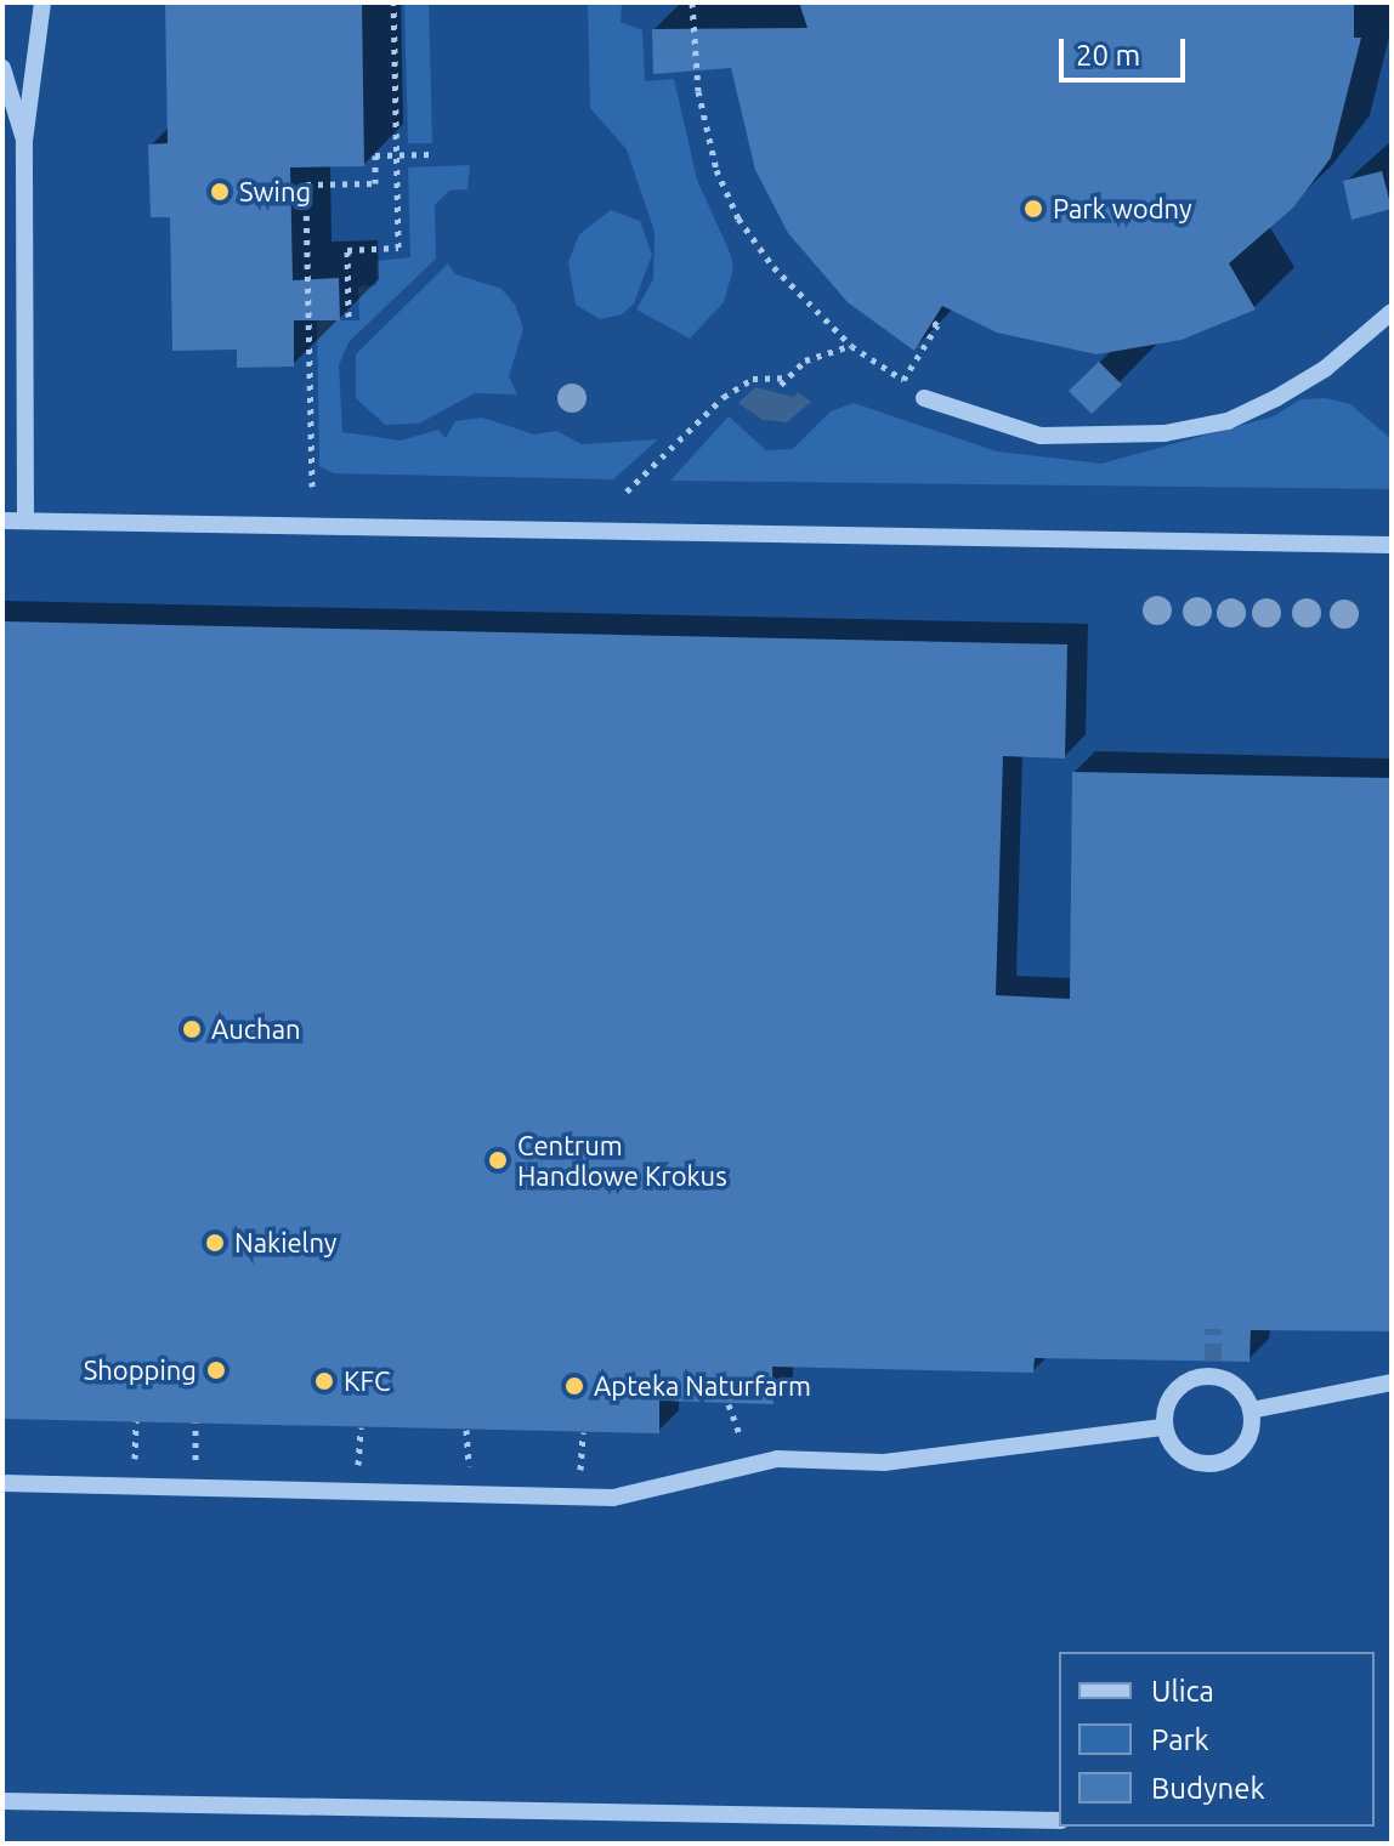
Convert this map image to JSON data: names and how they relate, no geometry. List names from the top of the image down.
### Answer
{
  "places": [
    "Swing",
    "Park wodny",
    "Auchan",
    "Centrum Handlowe Krokus",
    "Nakielny",
    "Shopping",
    "KFC",
    "Apteka Naturfarm"
  ],
  "legend": ["Ulica", "Park", "Budynek"],
  "scale_bar": "20 m"
}
